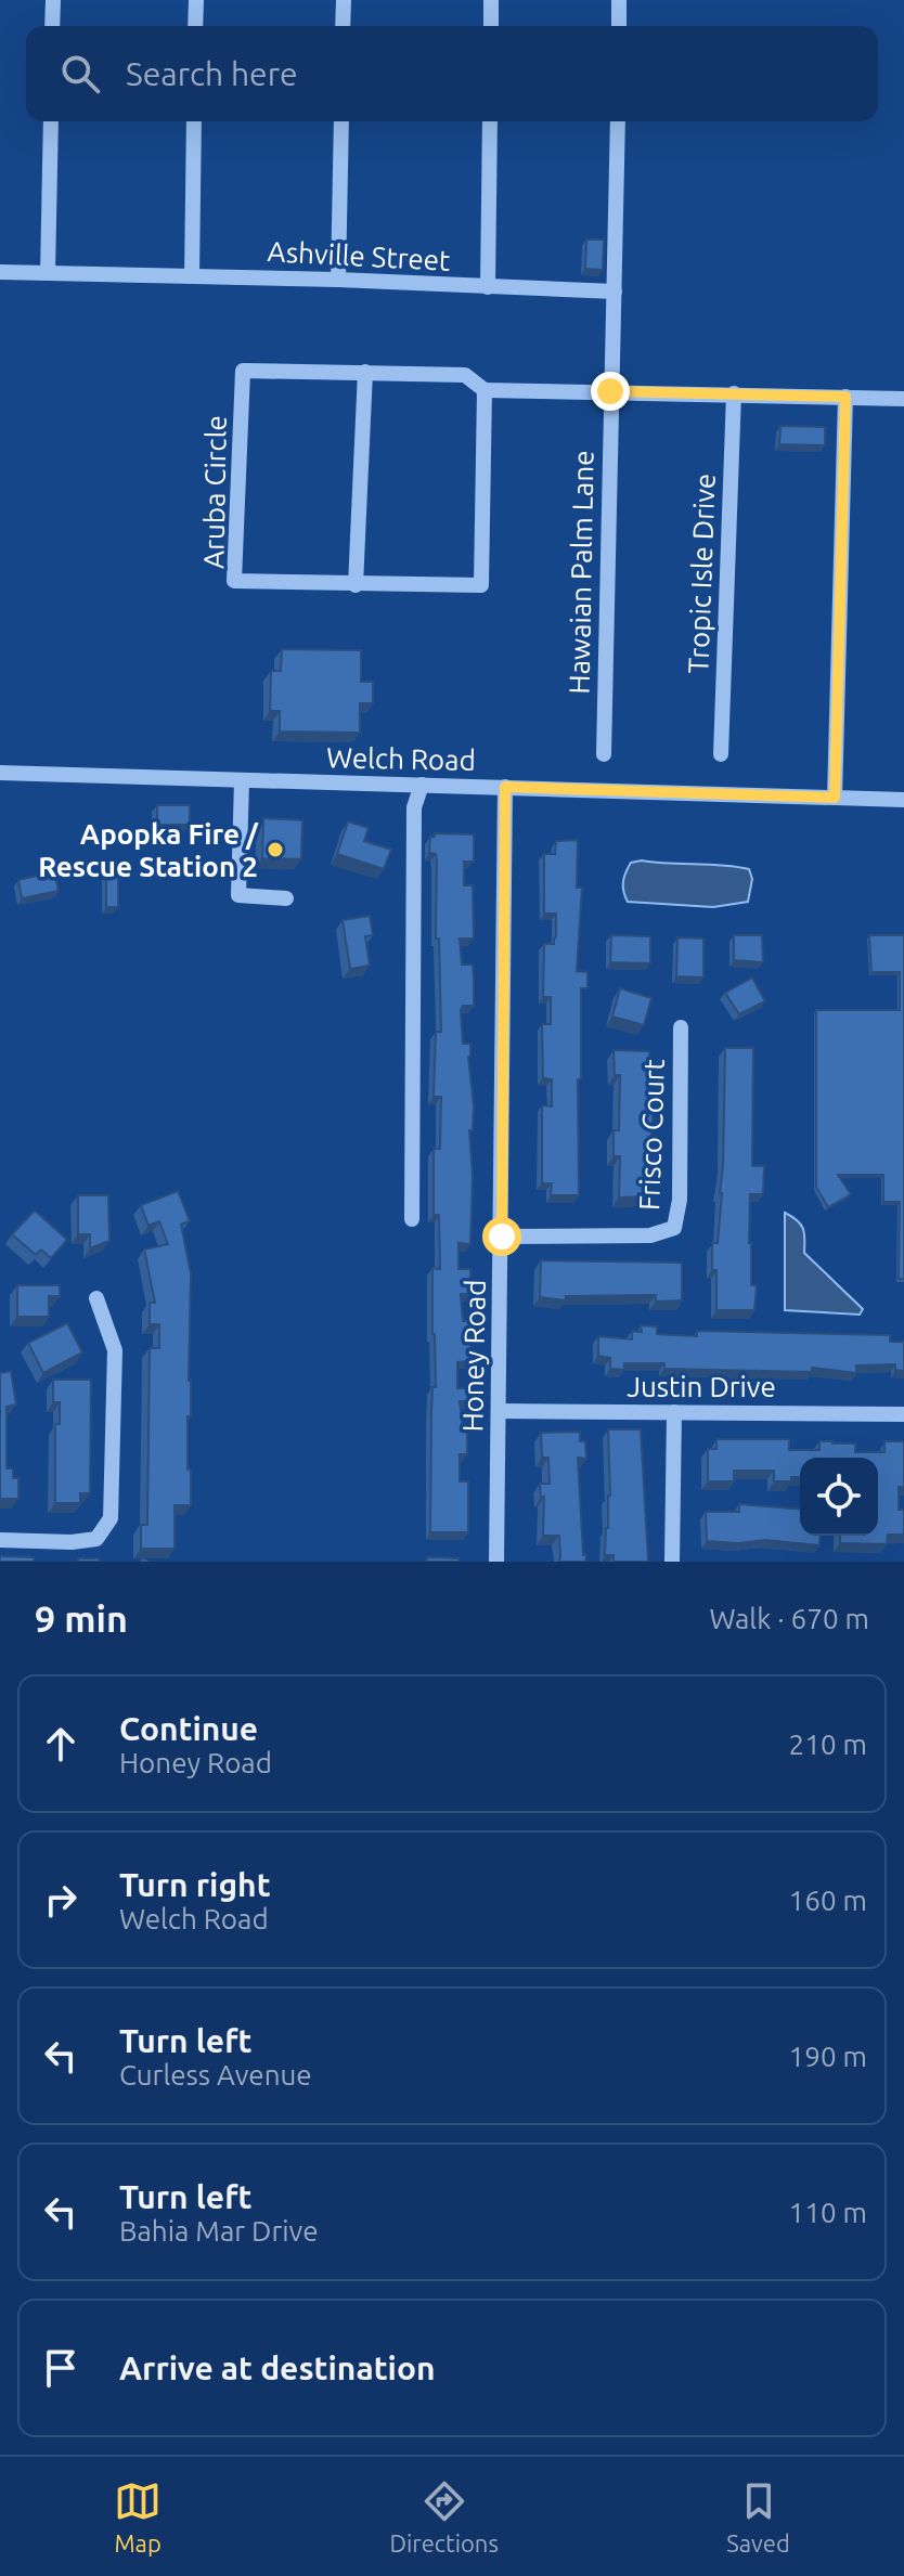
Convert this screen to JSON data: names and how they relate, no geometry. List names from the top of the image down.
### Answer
{
  "streets": {
    "street": [
      "Ashville Street",
      "Aruba Circle",
      "Hawaian Palm Lane",
      "Tropic Isle Drive",
      "Welch Road",
      "Frisco Court",
      "Honey Road",
      "Justin Drive"
    ]
  },
  "crossings": [
    ["Welch Road", "Honey Road"],
    ["Frisco Court", "Honey Road"],
    ["Honey Road", "Justin Drive"]
  ],
  "places": ["Apopka Fire / Rescue Station 2"],
  "page": {
    "search": "Search here",
    "heading": ["9 min", "Walk · 670 m"],
    "list": [
      ["Continue", "Honey Road", "210 m"],
      ["Turn right", "Welch Road", "160 m"],
      ["Turn left", "Curless Avenue", "190 m"],
      ["Turn left", "Bahia Mar Drive", "110 m"],
      "Arrive at destination"
    ],
    "nav": ["Map", "Directions", "Saved"]
  }
}
